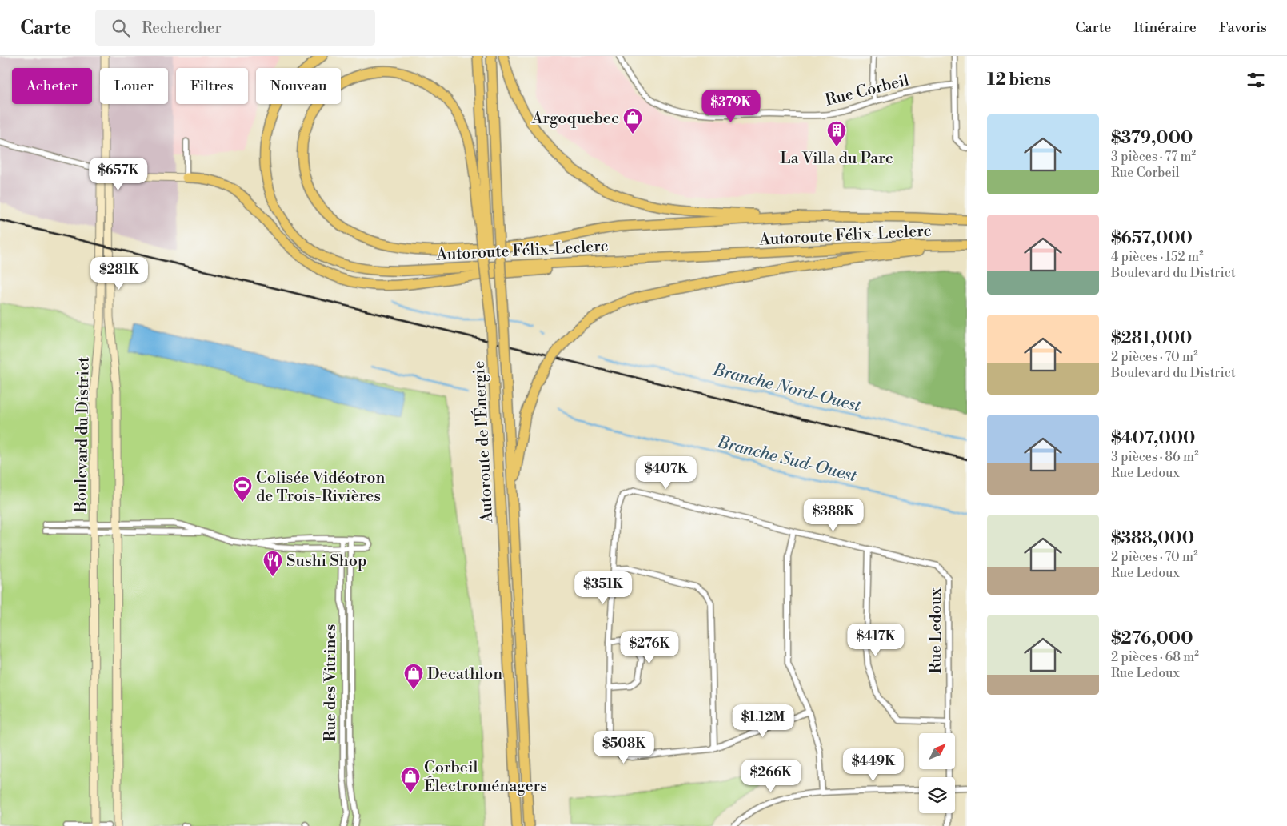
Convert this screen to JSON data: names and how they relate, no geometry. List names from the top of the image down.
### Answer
{
  "streets": {
    "highway": ["Autoroute Félix-Leclerc", "Autoroute de l'Énergie"],
    "street": [
      "Rue Corbeil",
      "Boulevard du District",
      "Rue Ledoux",
      "Rue des Vitrines"
    ]
  },
  "water": ["Branche Nord-Ouest", "Branche Sud-Ouest"],
  "places": {
    "shop": ["Argoquebec", "Decathlon", "Corbeil Électroménagers"],
    "building": ["La Villa du Parc"],
    "sports": ["Colisée Vidéotron de Trois-Rivières"],
    "restaurant": ["Sushi Shop"]
  },
  "north": "top right",
  "page": {
    "header": "Carte",
    "search": "Rechercher",
    "nav": ["Carte", "Itinéraire", "Favoris"],
    "heading": "12 biens",
    "chip": [
      "Acheter",
      "Louer",
      "Filtres",
      "Nouveau"
    ],
    "price": [
      "$379K",
      "$657K",
      "$281K",
      "$407K",
      "$388K",
      "$351K",
      "$417K",
      "$276K",
      "$1.12M",
      "$508K",
      "$449K",
      "$266K"
    ],
    "list": [
      {
        "name": "$379,000",
        "note": "3 pièces · 77 m² · Rue Corbeil"
      },
      {
        "name": "$657,000",
        "note": "4 pièces · 152 m² · Boulevard du District"
      },
      {
        "name": "$281,000",
        "note": "2 pièces · 70 m² · Boulevard du District"
      },
      {
        "name": "$407,000",
        "note": "3 pièces · 86 m² · Rue Ledoux"
      },
      {
        "name": "$388,000",
        "note": "2 pièces · 70 m² · Rue Ledoux"
      },
      {
        "name": "$276,000",
        "note": "2 pièces · 68 m² · Rue Ledoux"
      }
    ]
  }
}
